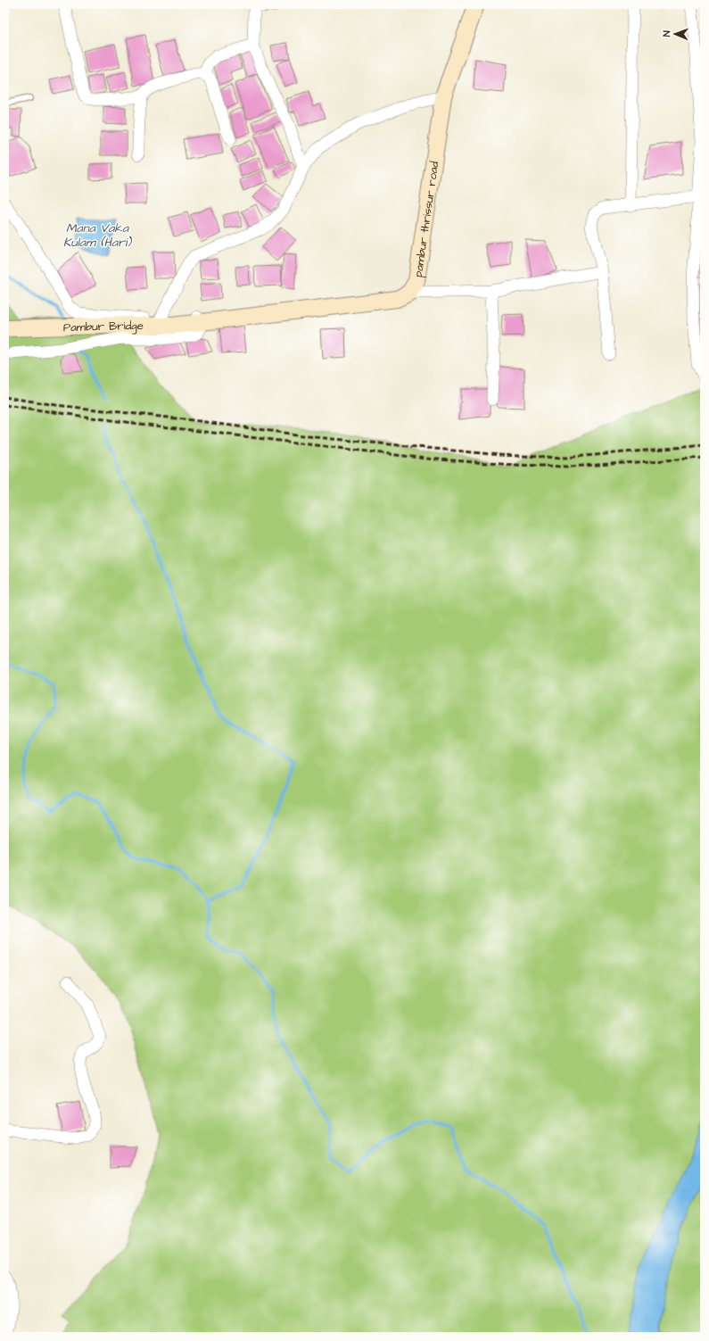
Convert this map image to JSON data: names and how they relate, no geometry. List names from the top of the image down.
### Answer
{
  "streets": {
    "main road": ["pambur thrissur road", "Pambur Bridge"]
  },
  "crossings": [
    ["pambur thrissur road", "Pambur Bridge"]
  ],
  "water": ["Mana Vaka Kulam (Hari)"],
  "north": "left"
}
